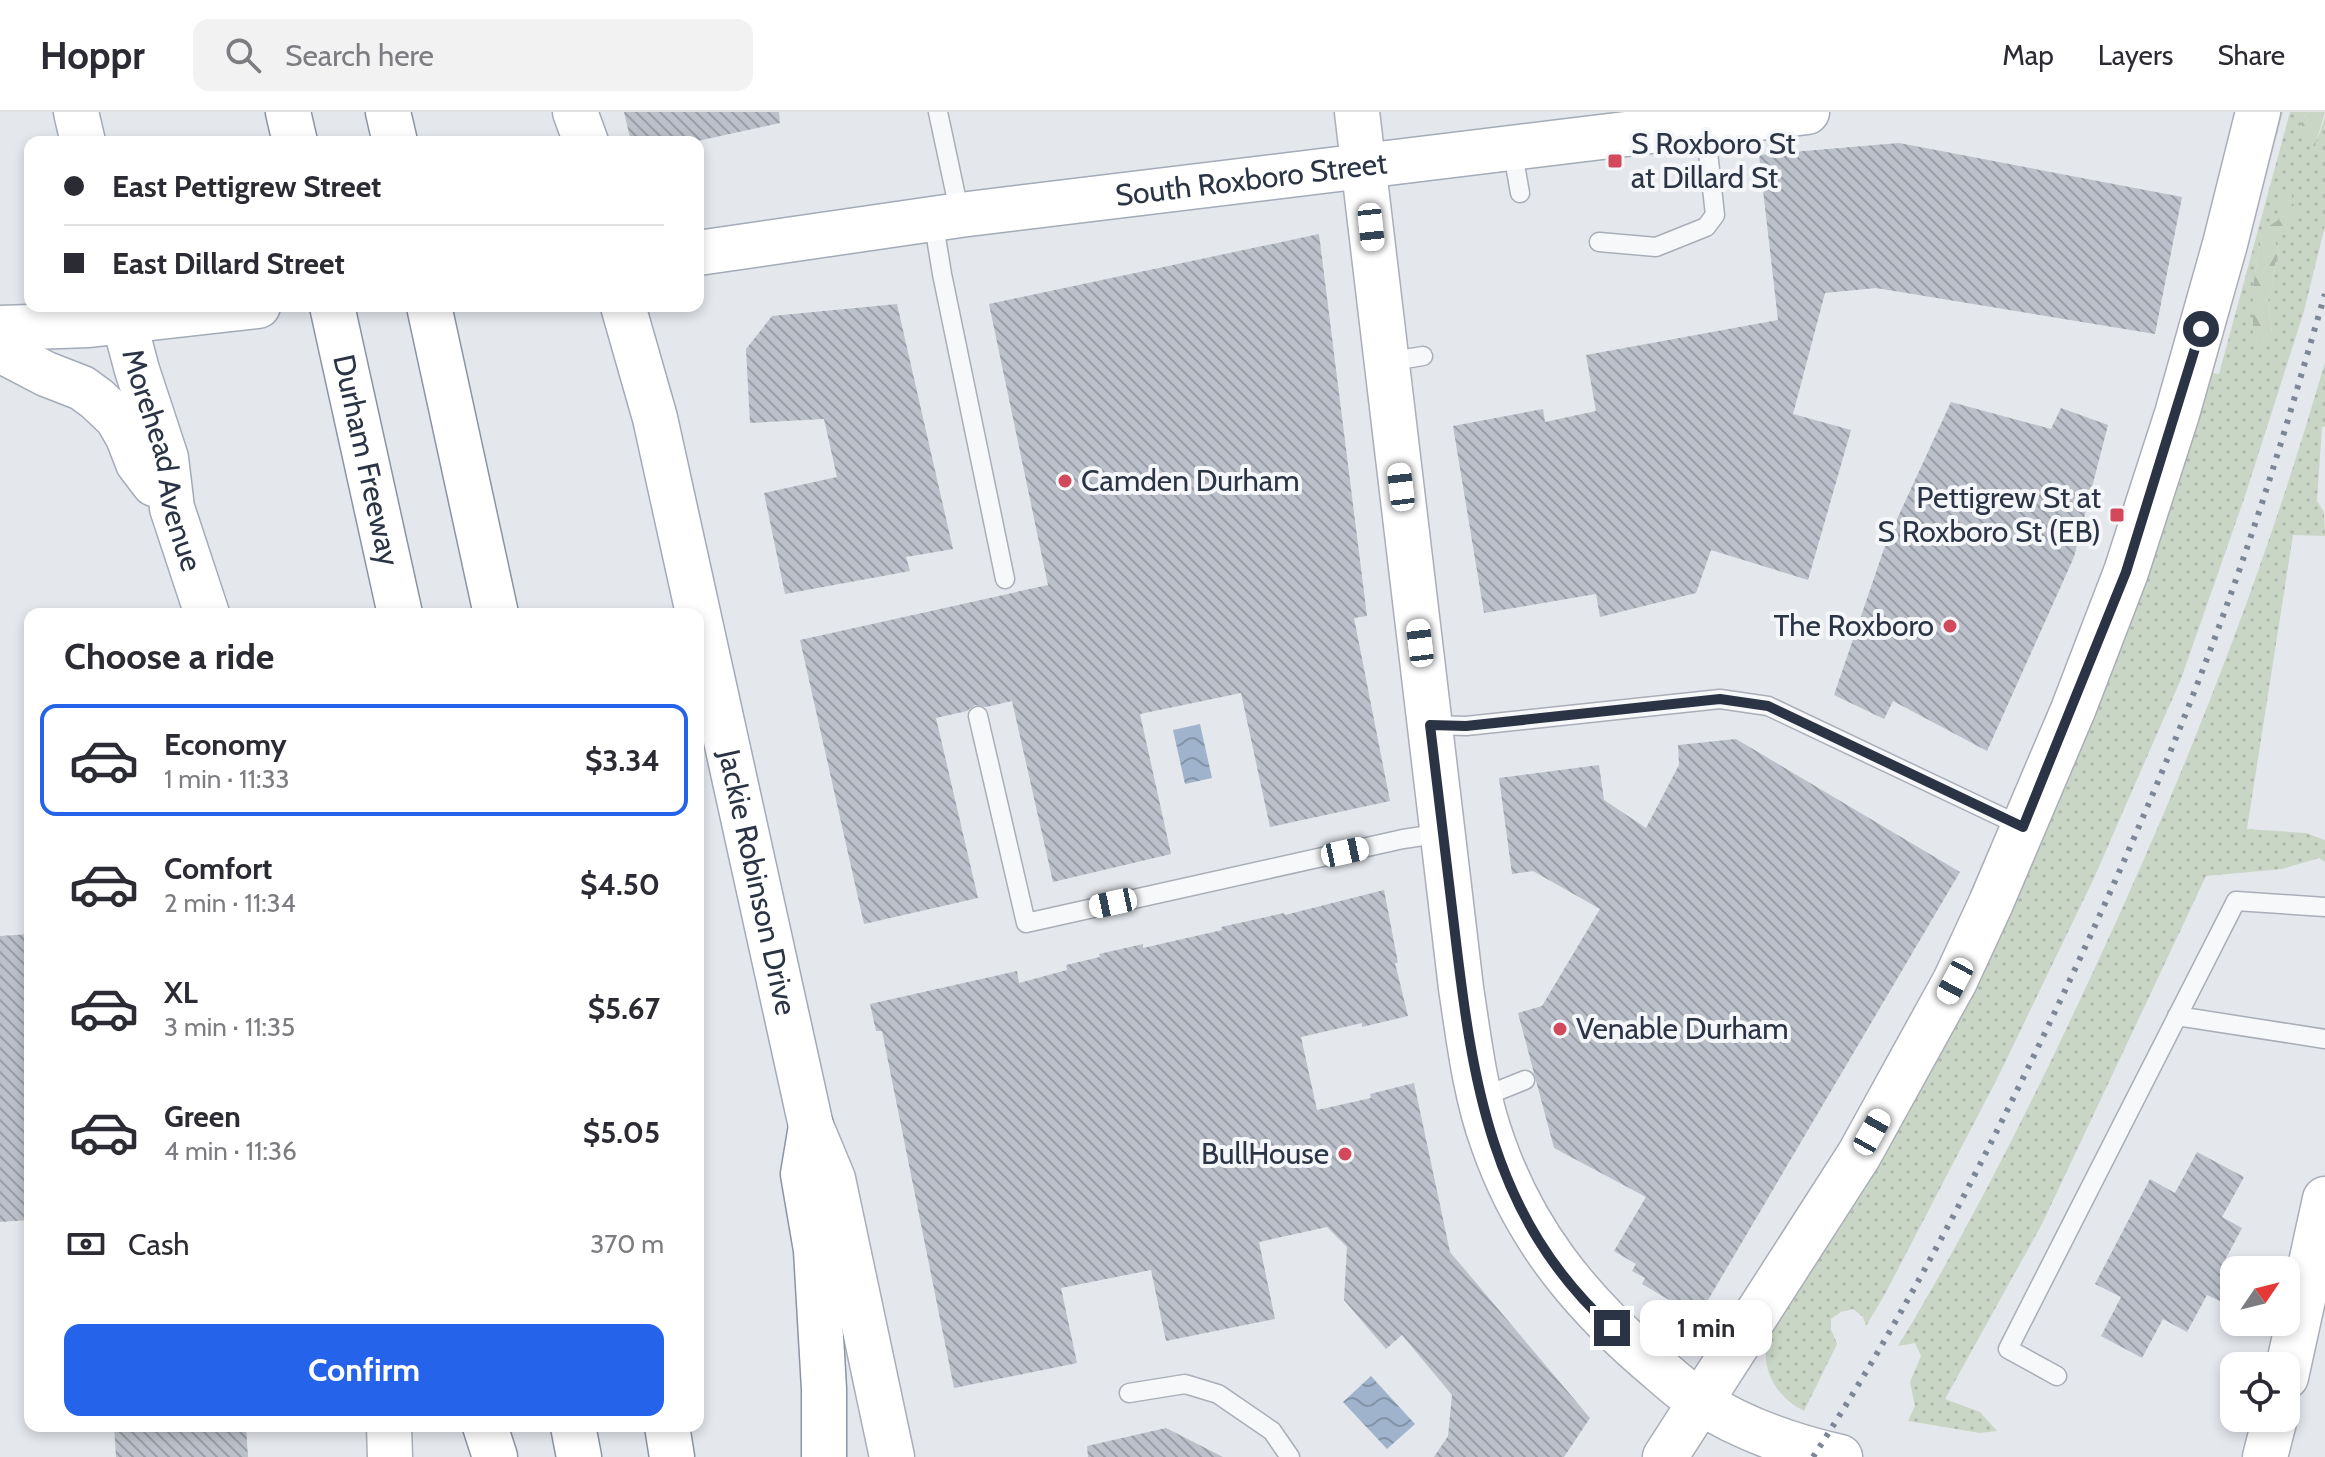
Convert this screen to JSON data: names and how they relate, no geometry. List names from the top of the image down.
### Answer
{
  "streets": {
    "main road": [
      "South Roxboro Street",
      "Morehead Avenue",
      "Durham Freeway",
      "Jackie Robinson Drive"
    ]
  },
  "places": {
    "transit": ["S Roxboro St at Dillard St", "Pettigrew St at S Roxboro St (EB)"],
    "other": [
      "Camden Durham",
      "The Roxboro",
      "Venable Durham",
      "BullHouse"
    ]
  },
  "north": "top right",
  "page": {
    "header": "Hoppr",
    "search": "Search here",
    "nav": ["Map", "Layers", "Share"],
    "banner": ["East Pettigrew Street", "East Dillard Street"],
    "heading": "Choose a ride",
    "list": [
      {
        "name": "Economy",
        "note": "1 min · 11:33",
        "value": "$3.34"
      },
      {
        "name": "Comfort",
        "note": "2 min · 11:34",
        "value": "$4.50"
      },
      {
        "name": "XL",
        "note": "3 min · 11:35",
        "value": "$5.67"
      },
      {
        "name": "Green",
        "note": "4 min · 11:36",
        "value": "$5.05"
      }
    ],
    "pay": ["Cash", "370 m"],
    "bubble": "1 min",
    "buttons": "Confirm"
  }
}
